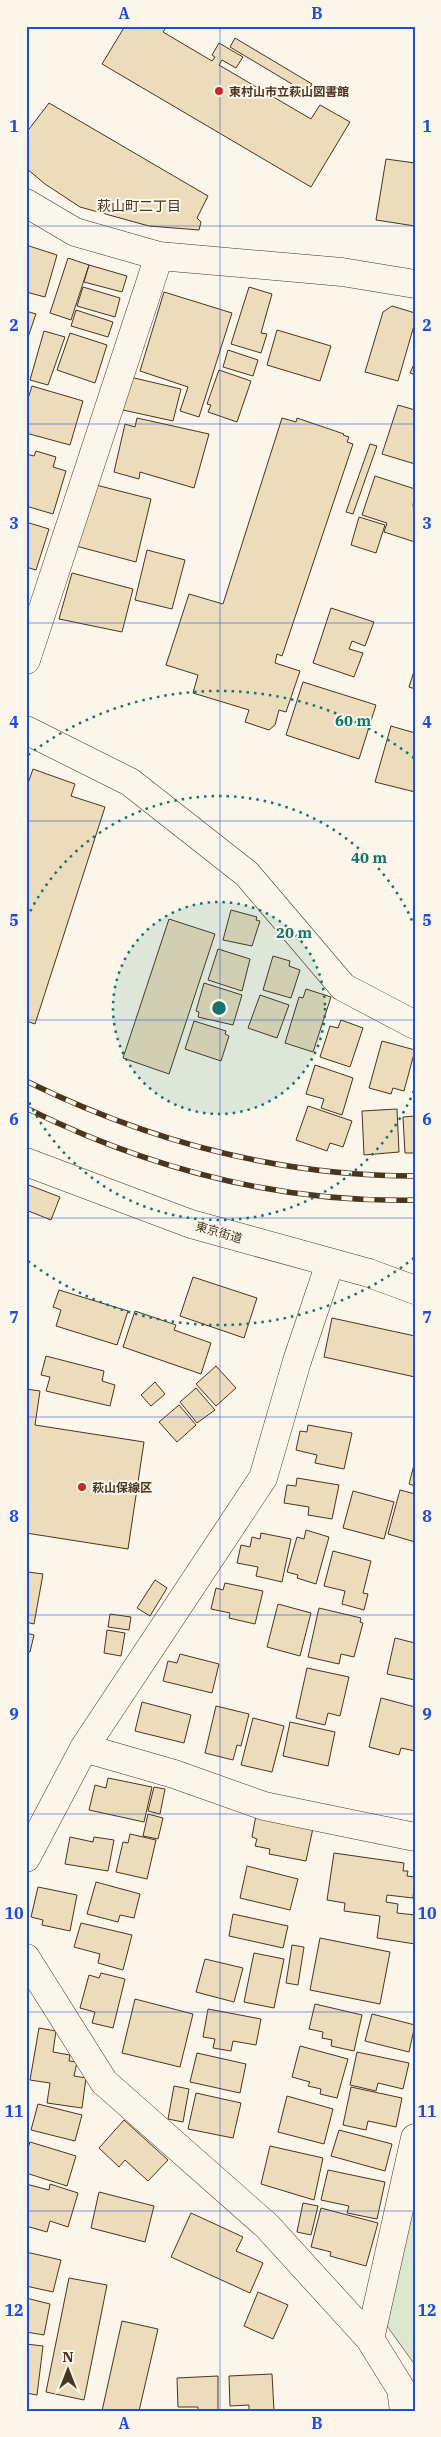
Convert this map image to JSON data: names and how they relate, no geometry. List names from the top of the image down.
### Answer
{
  "streets": {
    "street": ["東京街道"]
  },
  "districts": ["萩山町二丁目"],
  "places": ["東村山市立萩山図書館", "萩山保線区"],
  "north": "top",
  "grid": {
    "columns": ["A", "B"],
    "rows": [
      "1",
      "2",
      "3",
      "4",
      "5",
      "6",
      "7",
      "8",
      "9",
      "10",
      "11",
      "12"
    ]
  },
  "rings": ["60 m", "40 m", "20 m"]
}
